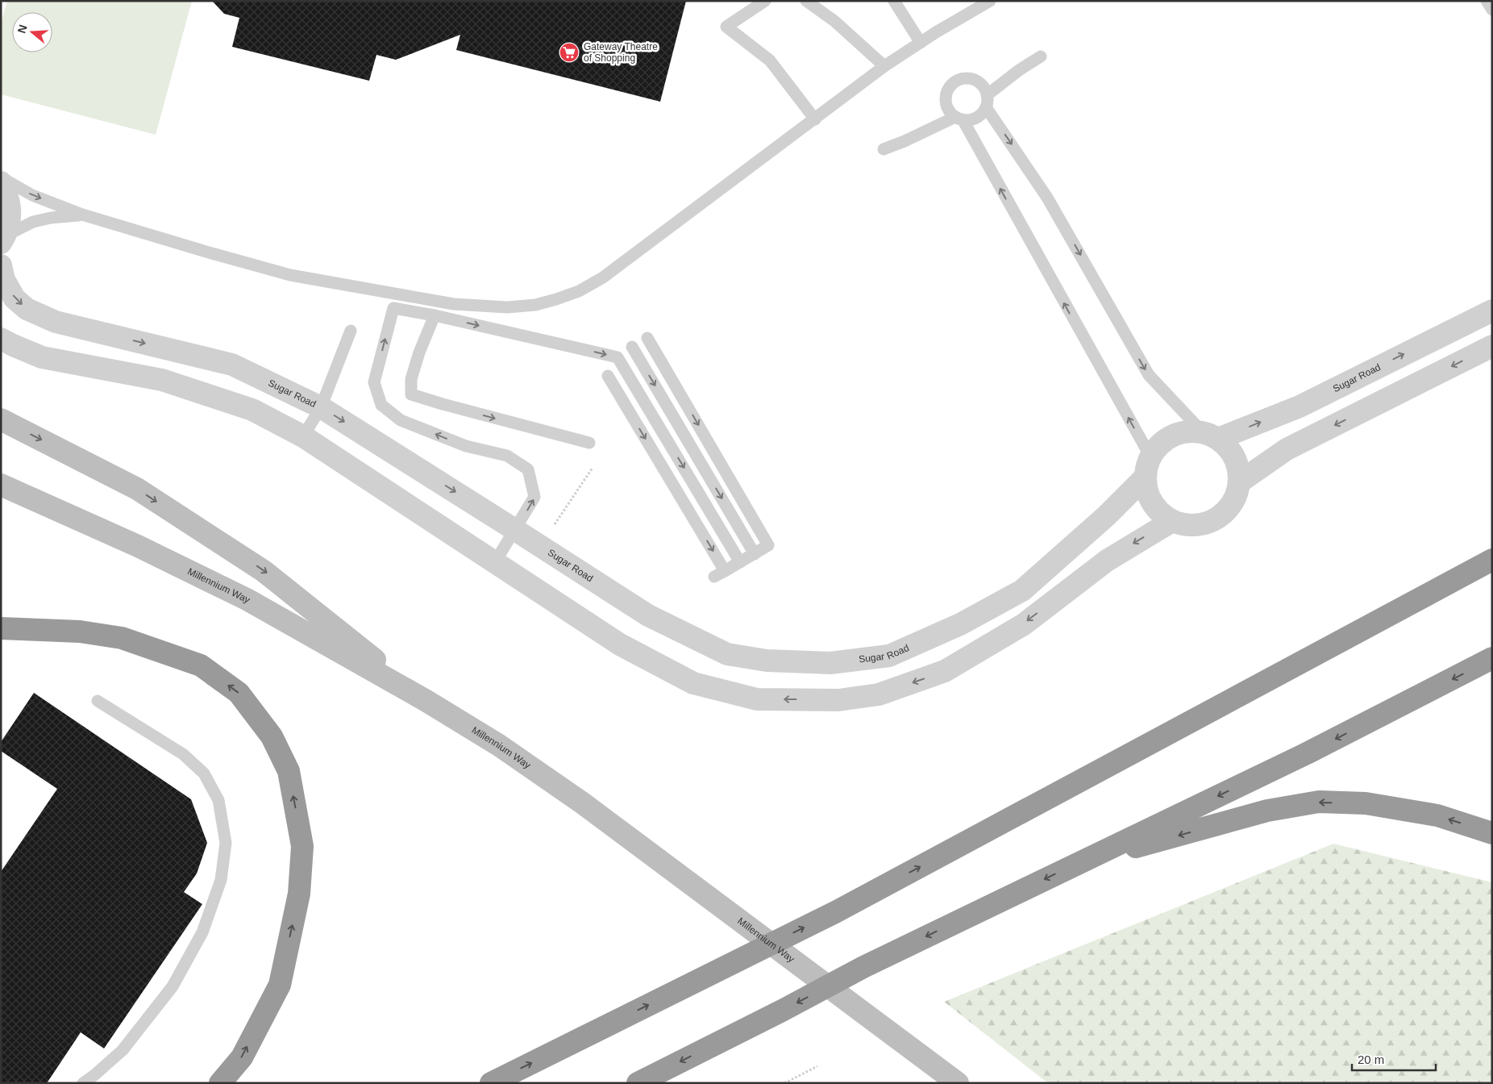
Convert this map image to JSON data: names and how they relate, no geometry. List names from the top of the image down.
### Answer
{
  "streets": {
    "street": ["Sugar Road", "Millennium Way"]
  },
  "places": {
    "supermarket": ["Gateway Theatre of Shopping"]
  },
  "scale_bar": "20 m",
  "north": "left"
}
